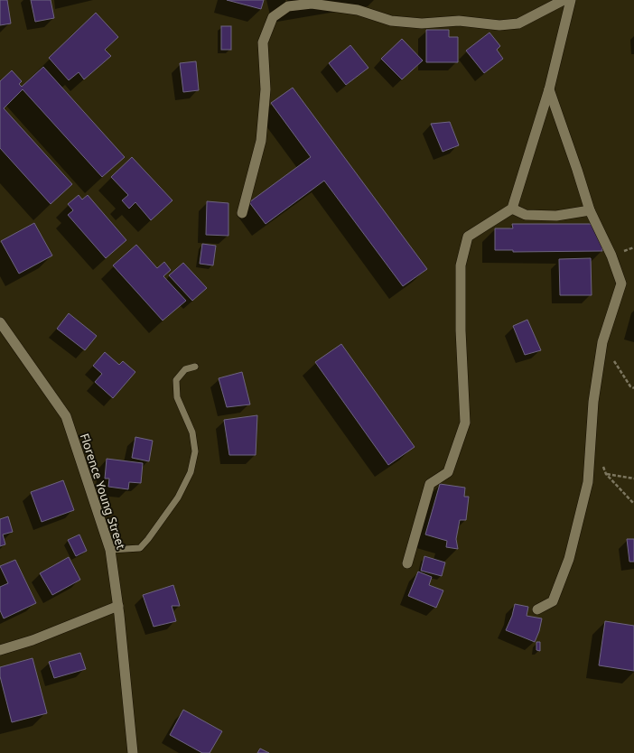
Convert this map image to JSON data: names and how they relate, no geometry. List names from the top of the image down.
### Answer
{
  "streets": {
    "street": ["Florence Young Street"]
  }
}
